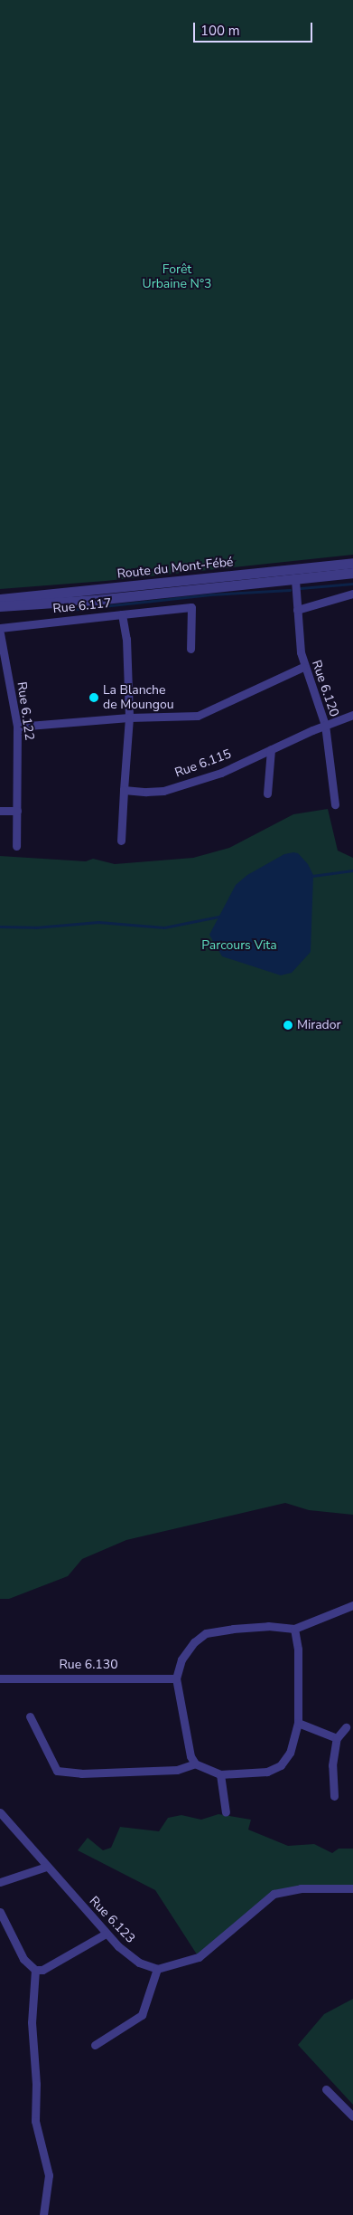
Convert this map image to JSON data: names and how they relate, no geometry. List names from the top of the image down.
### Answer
{
  "streets": {
    "street": [
      "Route du Mont-Fébé",
      "Rue 6.117",
      "Rue 6.120",
      "Rue 6.122",
      "Rue 6.115",
      "Rue 6.130",
      "Rue 6.123"
    ]
  },
  "crossings": [
    ["Route du Mont-Fébé", "Rue 6.120"],
    ["Rue 6.120", "Rue 6.115"]
  ],
  "parks": ["Forêt Urbaine N°3", "Parcours Vita"],
  "places": ["La Blanche de Moungou", "Mirador"],
  "scale_bar": "100 m"
}
